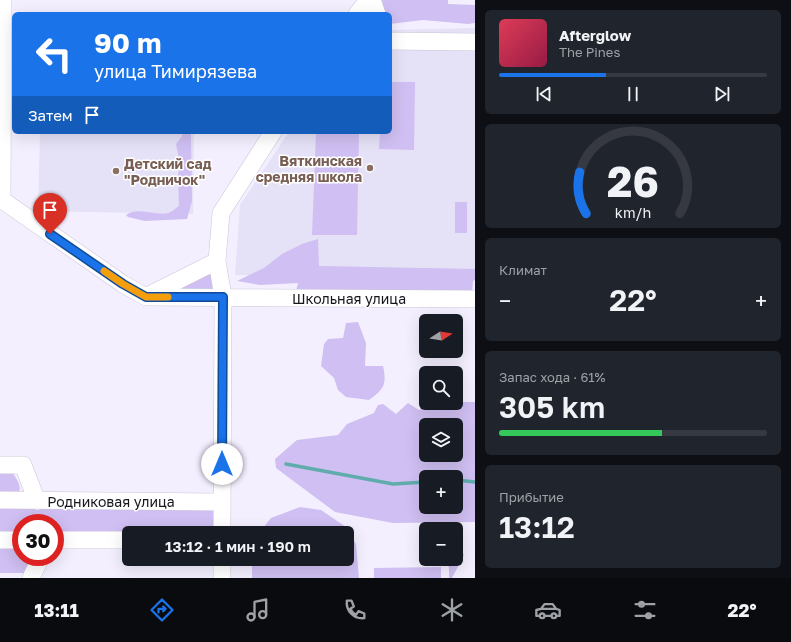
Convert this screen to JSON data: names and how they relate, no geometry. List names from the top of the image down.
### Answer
{
  "streets": {
    "street": ["Школьная улица", "Родниковая улица"]
  },
  "places": ["Вяткинская средняя школа", "Детский сад \"Родничок\""],
  "north": "right",
  "page": {
    "turn": ["90 m", "улица Тимирязева"],
    "song": ["Afterglow", "The Pines"],
    "then": "Затем",
    "tile": [
      "Климат",
      ["Запас хода · 61%", "305 km"],
      ["Прибытие", "13:12"]
    ],
    "heat": ["−", "22°", "+"],
    "map_buttons": ["+", "−"],
    "limit": "30",
    "trip": "13:12 · 1 мин · 190 m",
    "tabs": ["13:11", "22°"],
    "gauge": ["26", "km/h"]
  }
}
